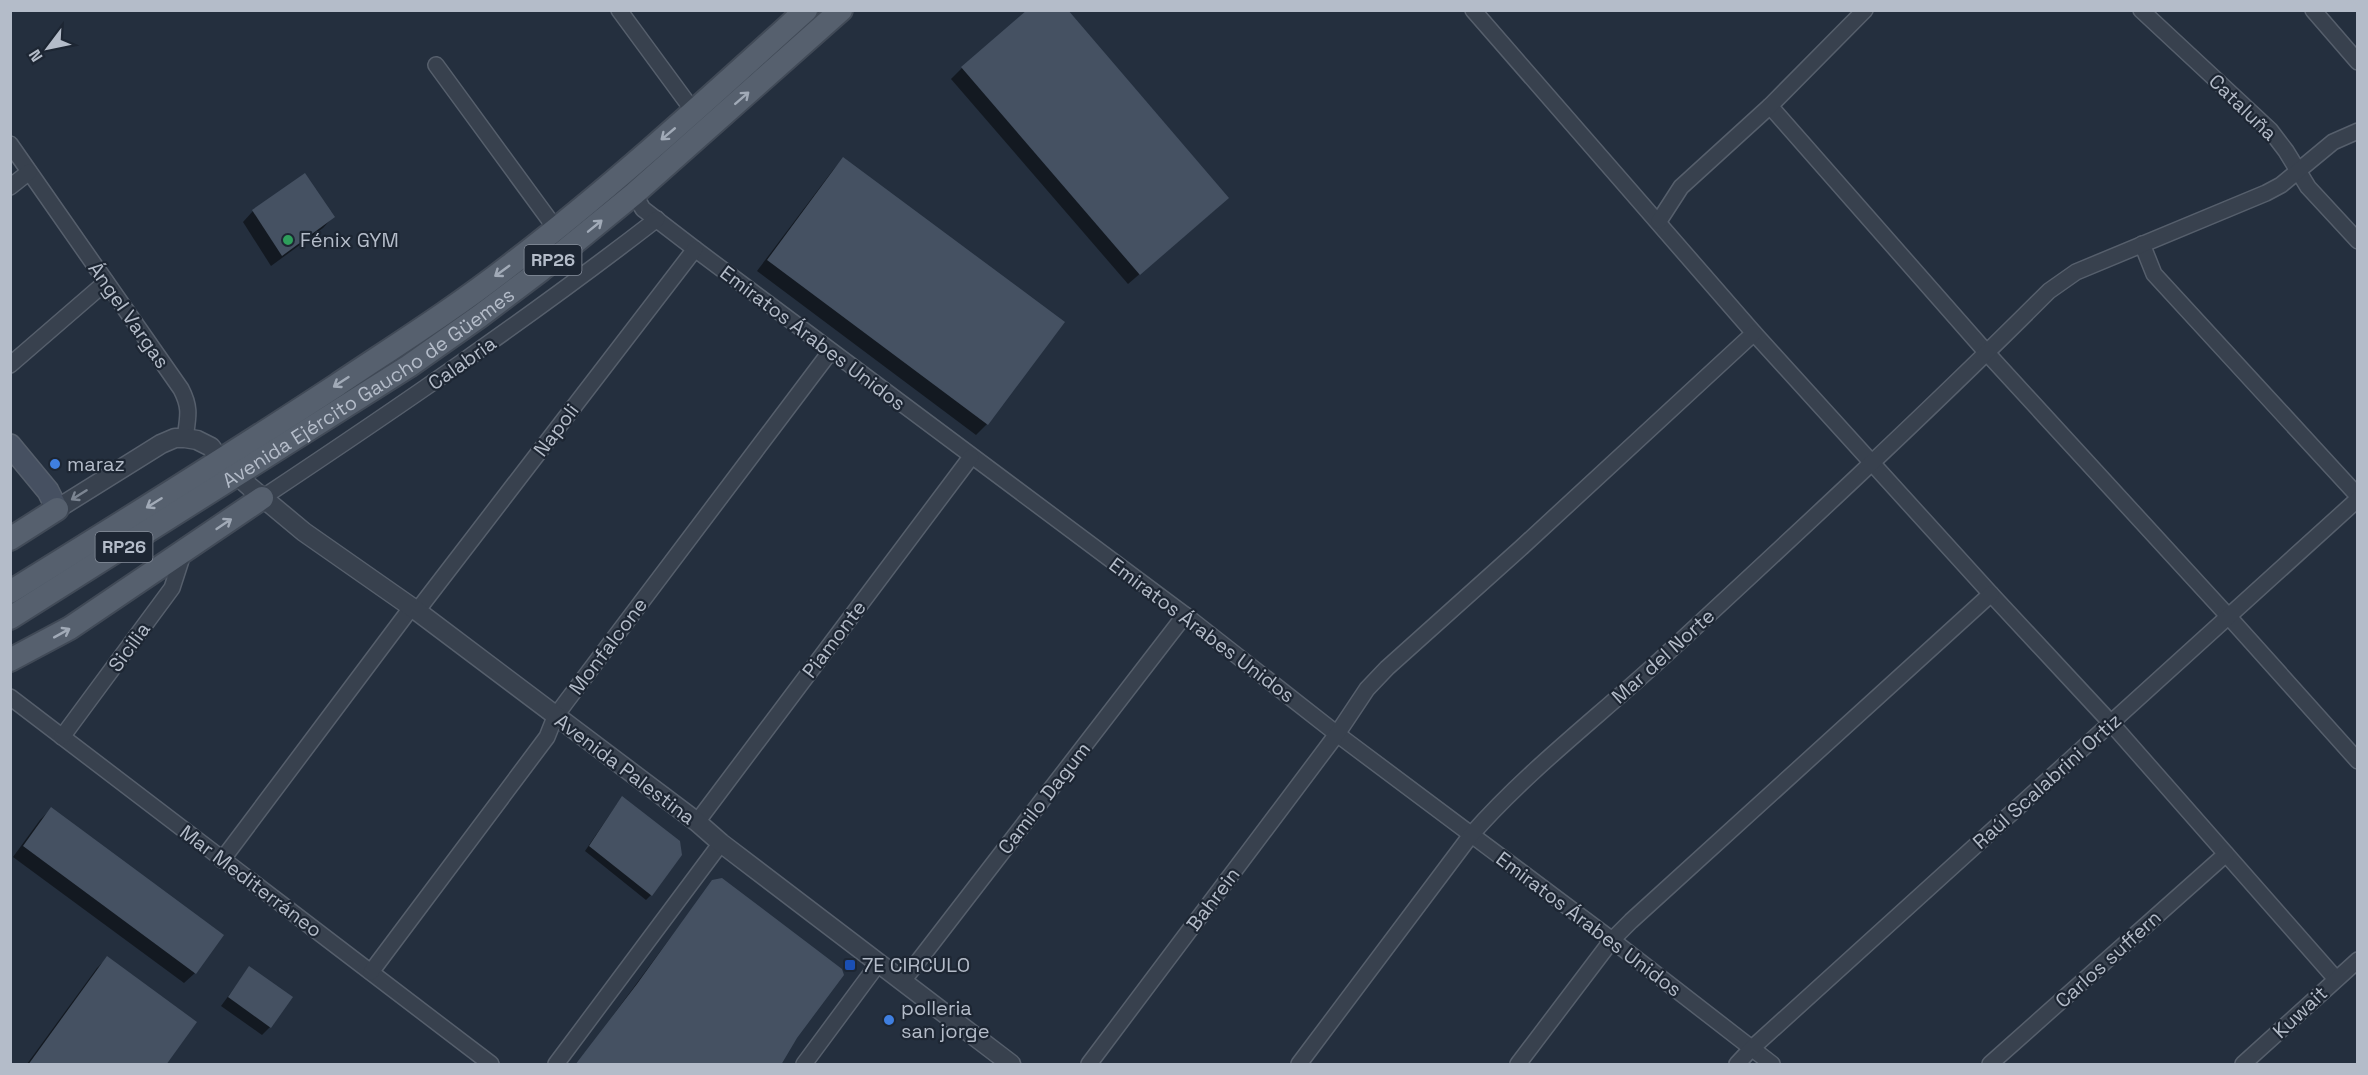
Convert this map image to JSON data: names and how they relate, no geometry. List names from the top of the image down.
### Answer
{
  "streets": {
    "main road": ["RP26", "Avenida Ejército Gaucho de Güemes"],
    "street": [
      "Cataluña",
      "Ángel Vargas",
      "Emiratos Árabes Unidos",
      "Calabria",
      "Napoli",
      "Piamonte",
      "Monfalcone",
      "Sicilia",
      "Mar del Norte",
      "Avenida Palestina",
      "Raúl Scalabrini Ortiz",
      "Camilo Dagum",
      "Mar Mediterráneo",
      "Bahrein",
      "Carlos suffern",
      "Kuwait"
    ]
  },
  "crossings": [
    ["Cataluña", "Mar del Norte"],
    ["Emiratos Árabes Unidos", "Calabria"],
    ["Emiratos Árabes Unidos", "Avenida Ejército Gaucho de Güemes"],
    ["Emiratos Árabes Unidos", "Napoli"],
    ["Emiratos Árabes Unidos", "Piamonte"],
    ["Emiratos Árabes Unidos", "Monfalcone"],
    ["Emiratos Árabes Unidos", "Mar del Norte"],
    ["Emiratos Árabes Unidos", "Raúl Scalabrini Ortiz"],
    ["Emiratos Árabes Unidos", "Camilo Dagum"],
    ["Emiratos Árabes Unidos", "Bahrein"],
    ["Calabria", "Avenida Palestina"],
    ["Avenida Ejército Gaucho de Güemes", "Avenida Palestina"],
    ["Napoli", "Avenida Palestina"],
    ["Napoli", "Mar Mediterráneo"],
    ["Piamonte", "Avenida Palestina"],
    ["Monfalcone", "Avenida Palestina"],
    ["Monfalcone", "Mar Mediterráneo"],
    ["Sicilia", "Mar Mediterráneo"],
    ["Avenida Palestina", "Camilo Dagum"]
  ],
  "places": {
    "other": ["Fénix GYM", "maraz", "polleria san jorge"],
    "transit": ["7E CIRCULO"]
  },
  "north": "bottom left"
}
